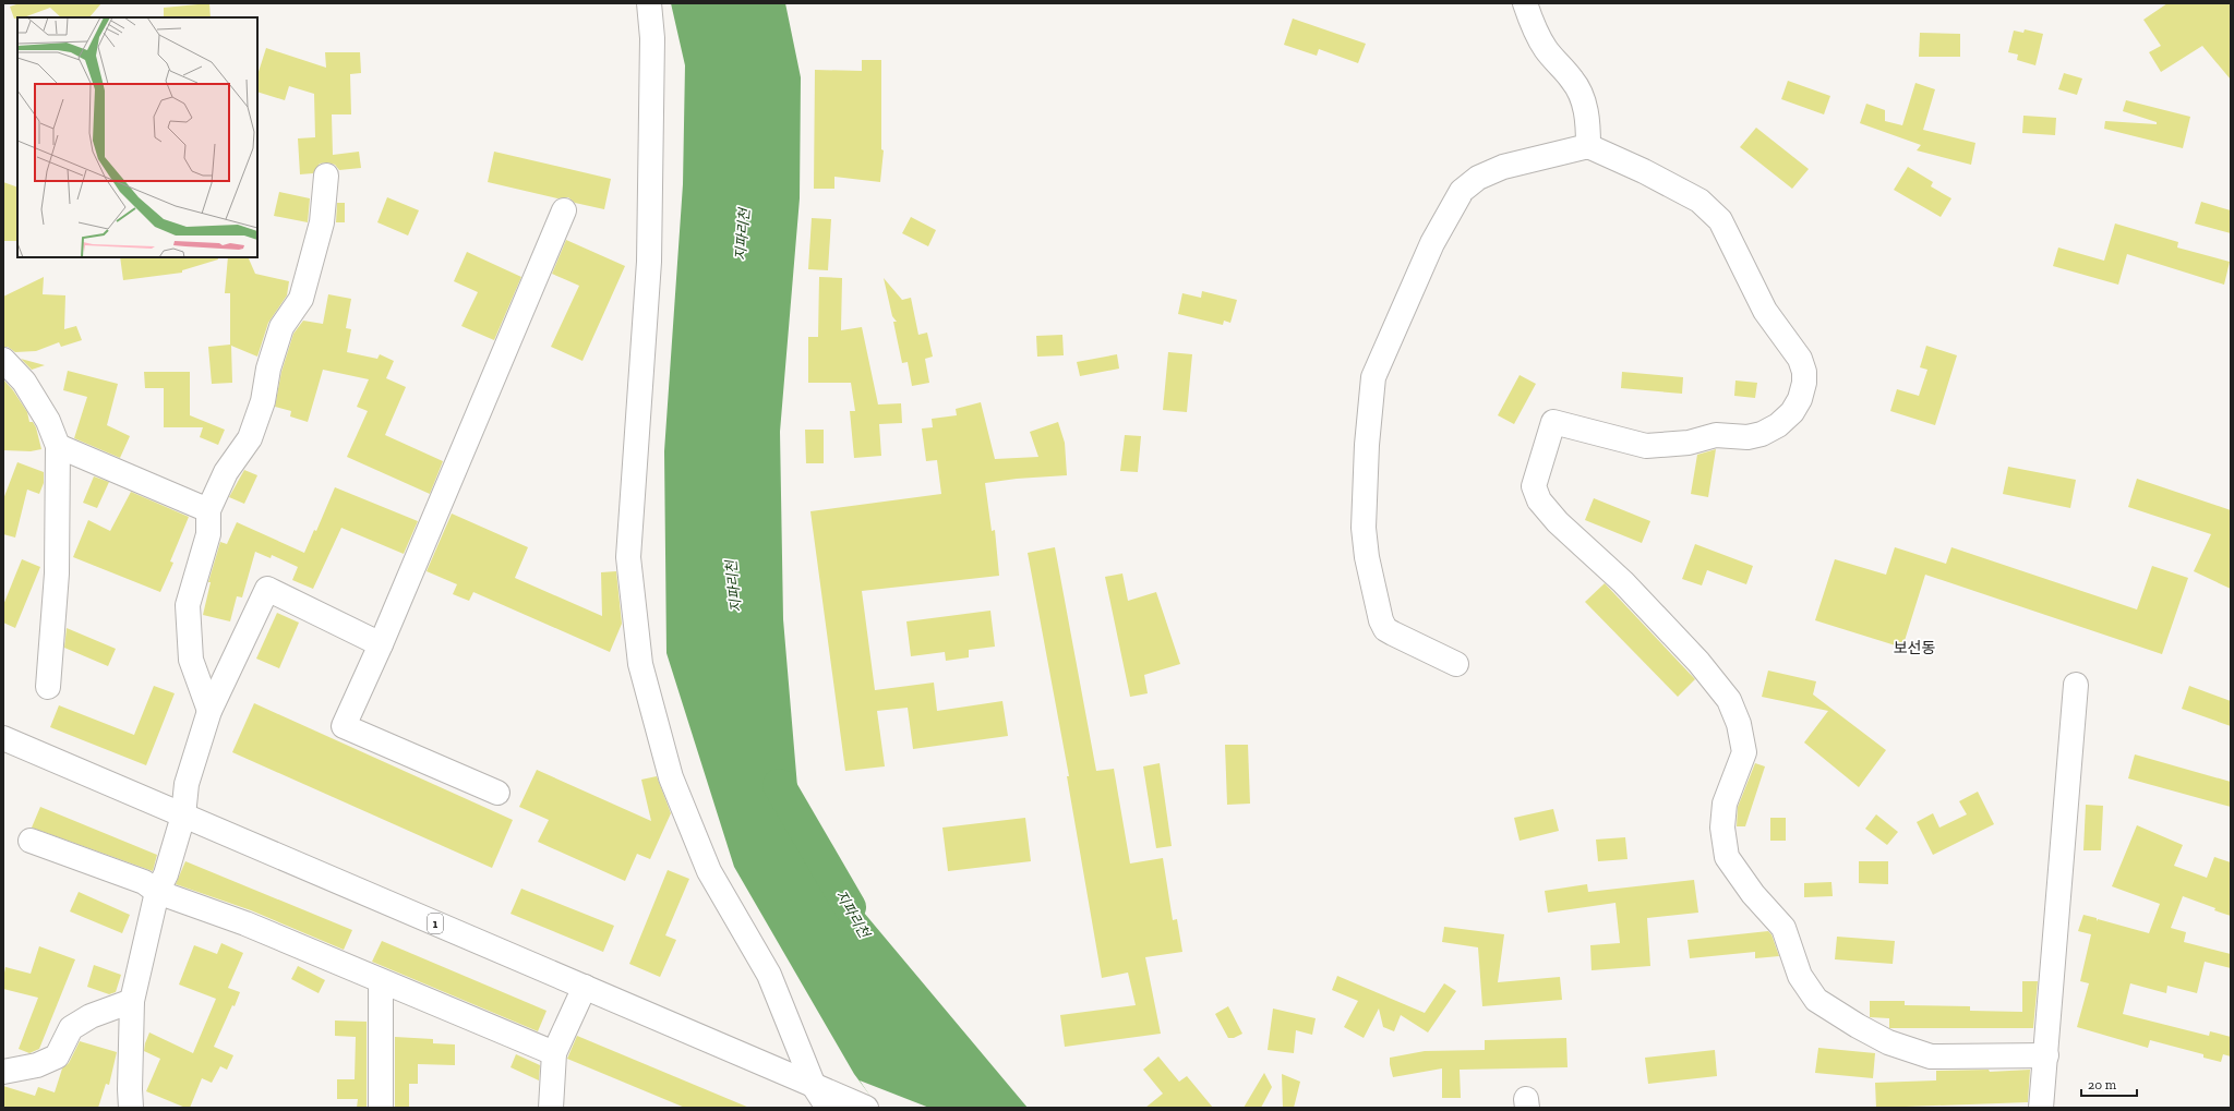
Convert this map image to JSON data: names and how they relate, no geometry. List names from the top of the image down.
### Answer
{
  "streets": {
    "street": ["1"]
  },
  "districts": ["보선동"],
  "water": ["지파리천"],
  "scale_bar": "20 m"
}
